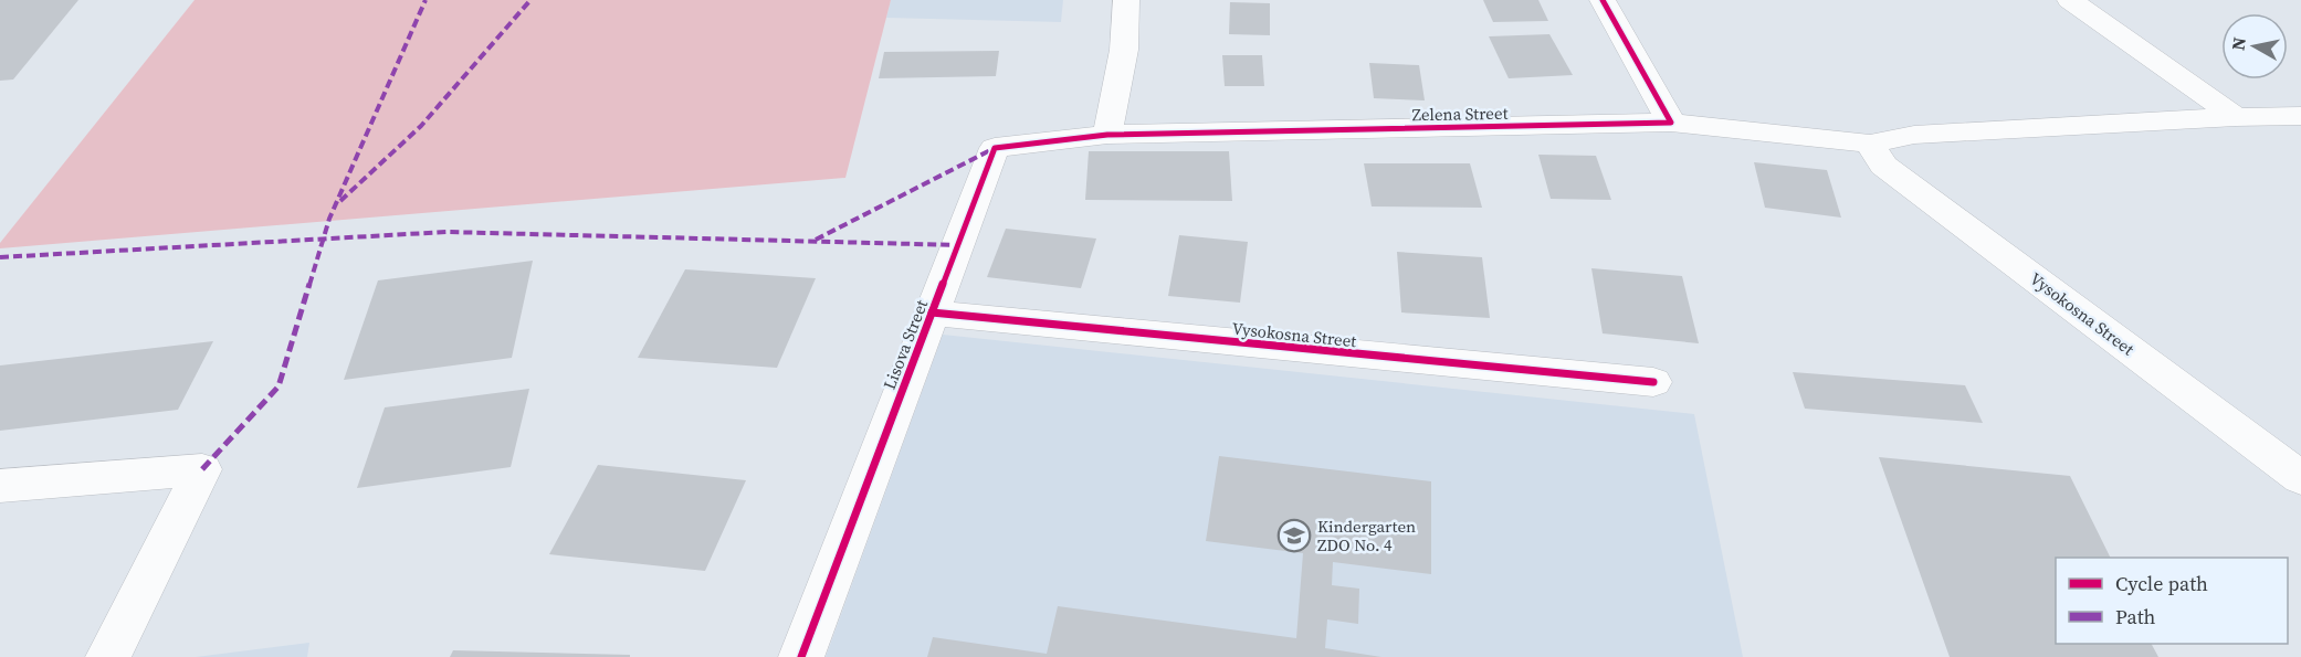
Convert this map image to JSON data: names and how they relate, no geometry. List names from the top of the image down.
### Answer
{
  "streets": {
    "street": ["Zelena Street", "Vysokosna Street", "Lisova Street"]
  },
  "crossings": [
    ["Zelena Street", "Lisova Street"],
    ["Vysokosna Street", "Lisova Street"]
  ],
  "places": {
    "school or university": ["Kindergarten ZDO No. 4"]
  },
  "legend": ["Cycle path", "Path"],
  "north": "left"
}
